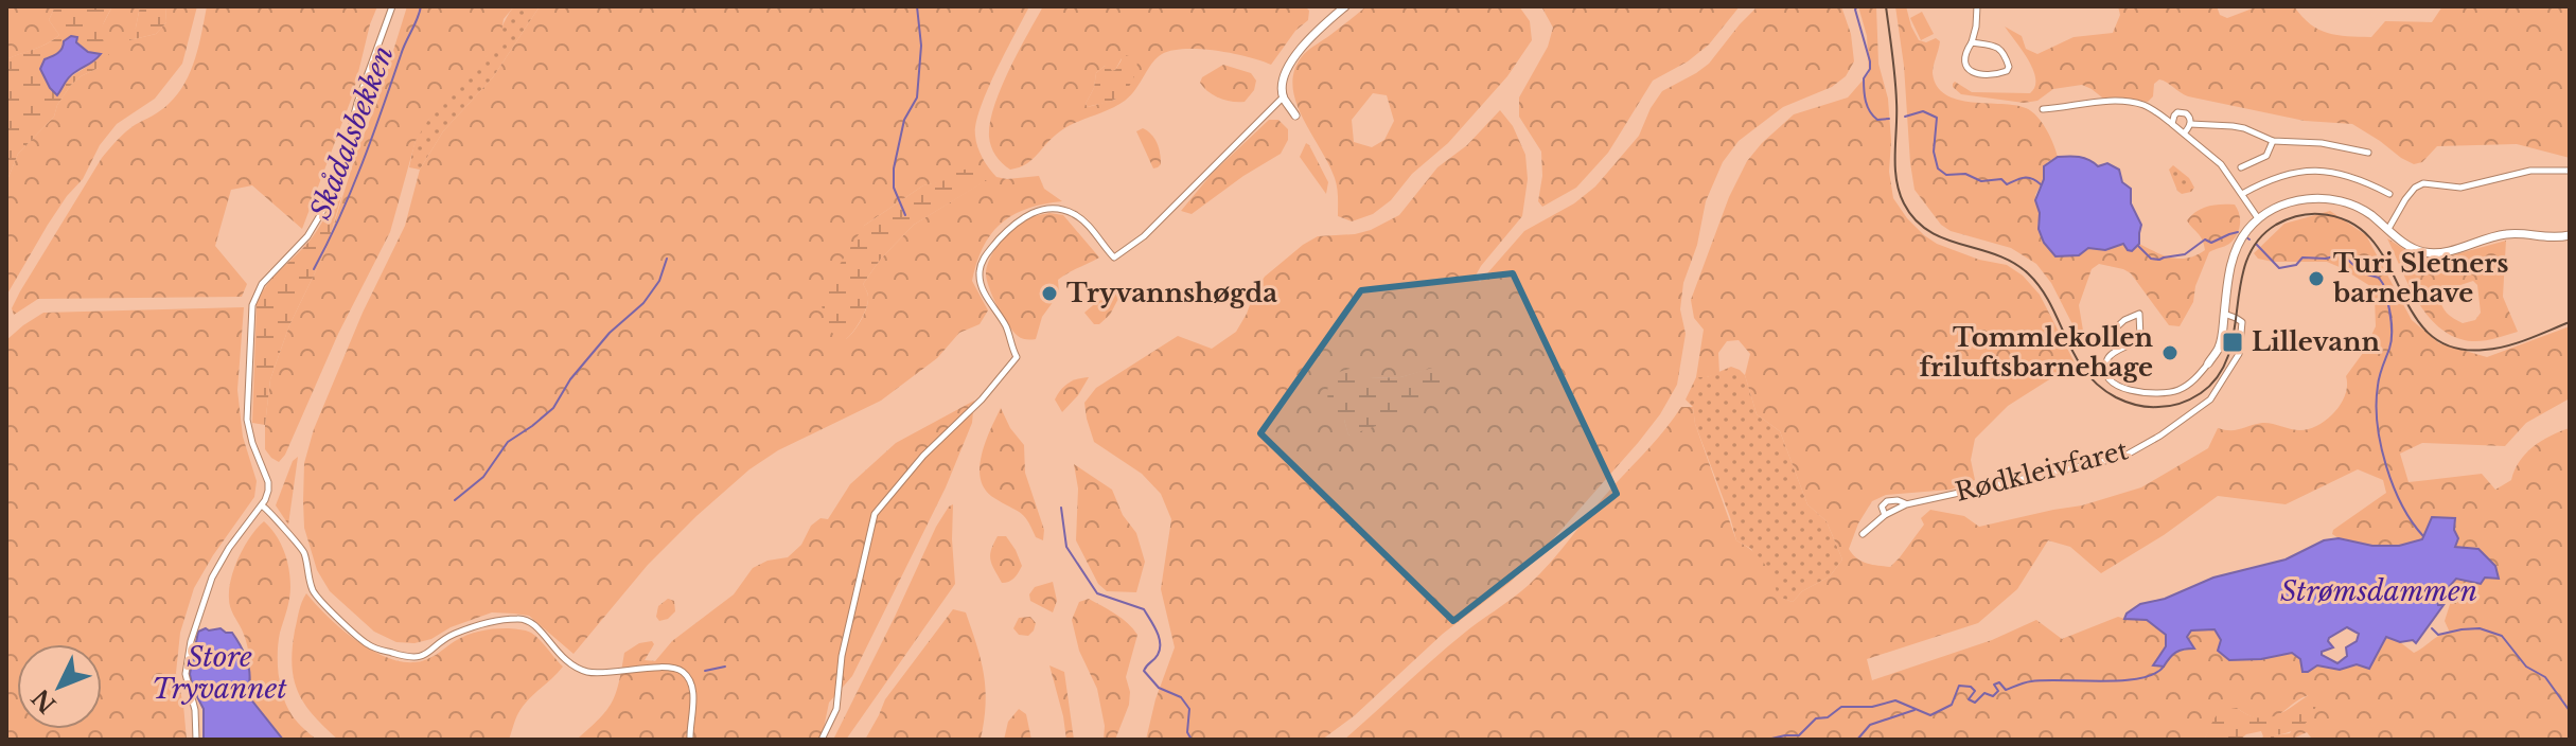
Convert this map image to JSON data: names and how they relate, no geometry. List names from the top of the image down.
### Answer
{
  "streets": {
    "street": ["Rødkleivfaret"]
  },
  "water": ["Skådalsbekken", "Strømsdammen", "Store Tryvannet"],
  "places": {
    "other": ["Turi Sletners barnehave", "Tryvannshøgda", "Tommlekollen friluftsbarnehage"],
    "transit": ["Lillevann"]
  },
  "north": "bottom left"
}
